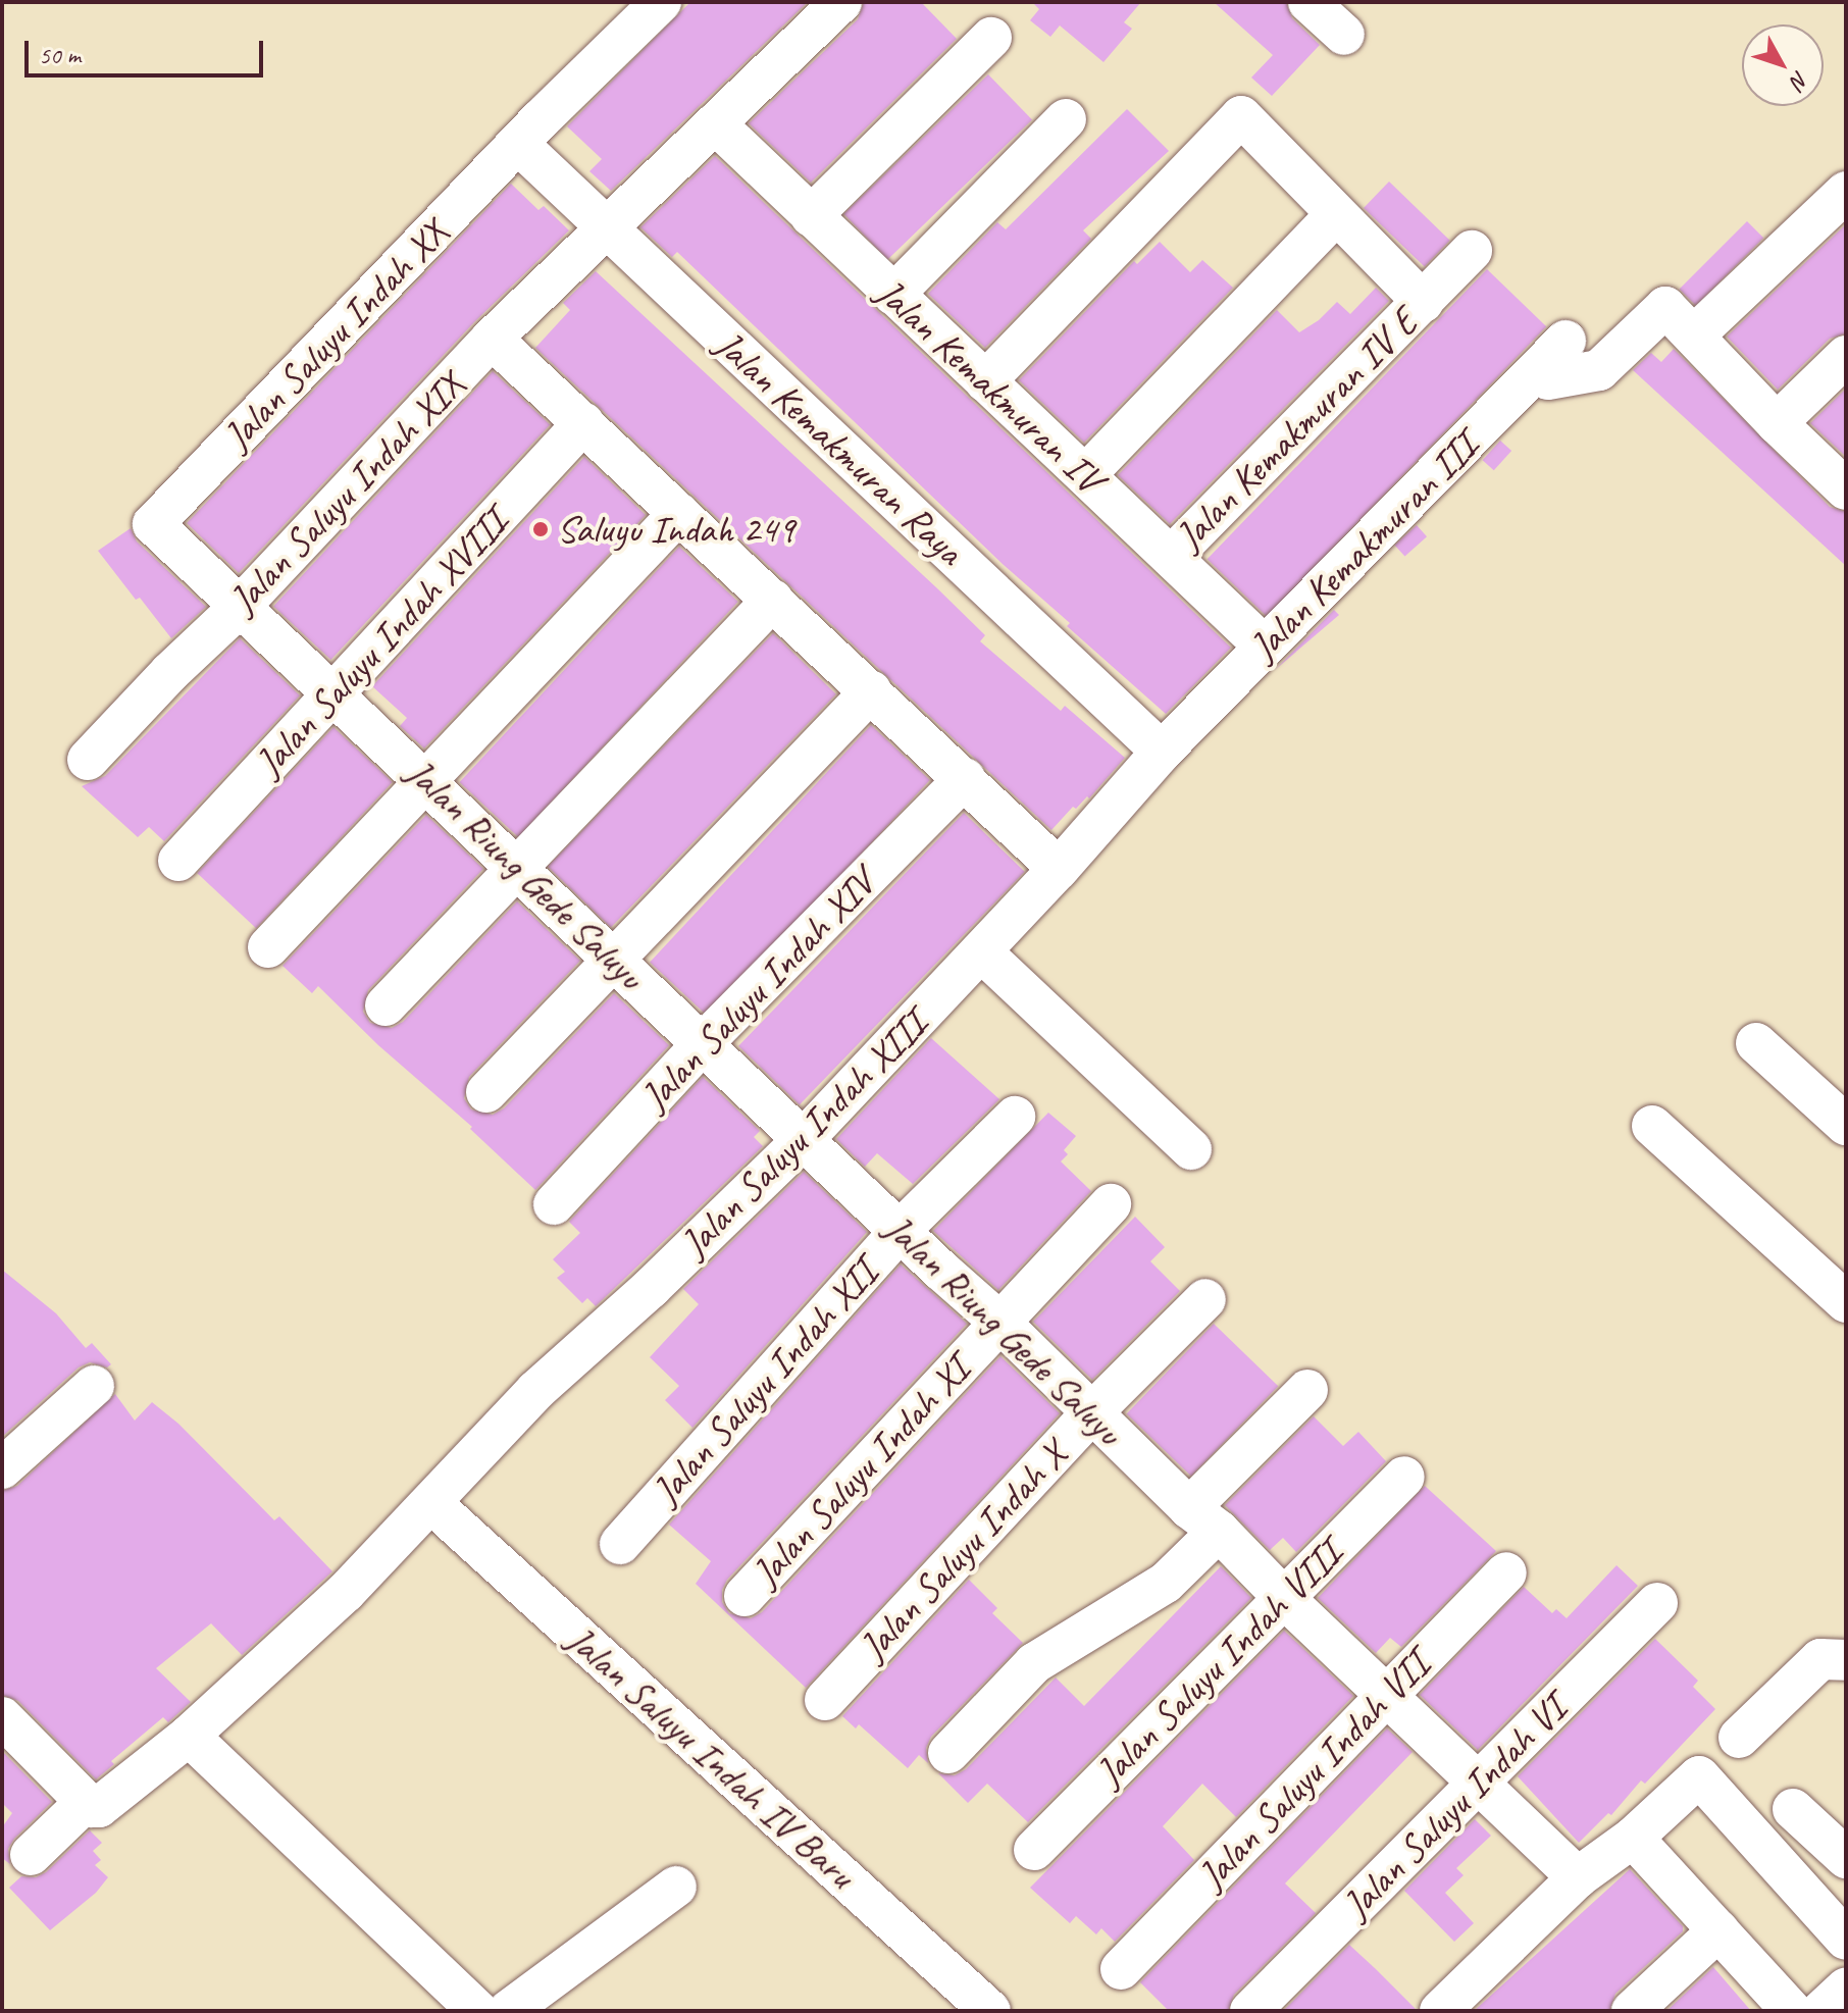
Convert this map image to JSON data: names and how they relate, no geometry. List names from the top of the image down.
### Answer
{
  "streets": {
    "street": [
      "Jalan Saluyu Indah XX",
      "Jalan Kemakmuran IV",
      "Jalan Kemakmuran IV E",
      "Jalan Kemakmuran Raya",
      "Jalan Saluyu Indah XIX",
      "Jalan Kemakmuran III",
      "Jalan Saluyu Indah XVIII",
      "Jalan Riung Gede Saluyu",
      "Jalan Saluyu Indah XIV",
      "Jalan Saluyu Indah XIII",
      "Jalan Saluyu Indah XII",
      "Jalan Saluyu Indah XI",
      "Jalan Saluyu Indah X",
      "Jalan Saluyu Indah VIII",
      "Jalan Saluyu Indah IV Baru",
      "Jalan Saluyu Indah VII",
      "Jalan Saluyu Indah VI"
    ]
  },
  "crossings": [
    ["Jalan Saluyu Indah XX", "Jalan Kemakmuran Raya"],
    ["Jalan Saluyu Indah XX", "Jalan Riung Gede Saluyu"],
    ["Jalan Kemakmuran IV", "Jalan Kemakmuran IV E"],
    ["Jalan Kemakmuran IV", "Jalan Saluyu Indah XIX"],
    ["Jalan Kemakmuran IV", "Jalan Kemakmuran III"],
    ["Jalan Kemakmuran Raya", "Jalan Saluyu Indah XIX"],
    ["Jalan Kemakmuran Raya", "Jalan Kemakmuran III"],
    ["Jalan Kemakmuran Raya", "Jalan Saluyu Indah XIII"],
    ["Jalan Saluyu Indah XIX", "Jalan Riung Gede Saluyu"],
    ["Jalan Kemakmuran III", "Jalan Saluyu Indah XIII"],
    ["Jalan Saluyu Indah XVIII", "Jalan Riung Gede Saluyu"],
    ["Jalan Riung Gede Saluyu", "Jalan Saluyu Indah XIV"],
    ["Jalan Riung Gede Saluyu", "Jalan Saluyu Indah XIII"],
    ["Jalan Riung Gede Saluyu", "Jalan Saluyu Indah XII"],
    ["Jalan Riung Gede Saluyu", "Jalan Saluyu Indah XI"],
    ["Jalan Riung Gede Saluyu", "Jalan Saluyu Indah X"],
    ["Jalan Riung Gede Saluyu", "Jalan Saluyu Indah VIII"],
    ["Jalan Riung Gede Saluyu", "Jalan Saluyu Indah VII"],
    ["Jalan Riung Gede Saluyu", "Jalan Saluyu Indah VI"],
    ["Jalan Saluyu Indah XIII", "Jalan Saluyu Indah IV Baru"]
  ],
  "places": ["Saluyu Indah 249"],
  "scale_bar": "50 m",
  "north": "bottom right"
}
